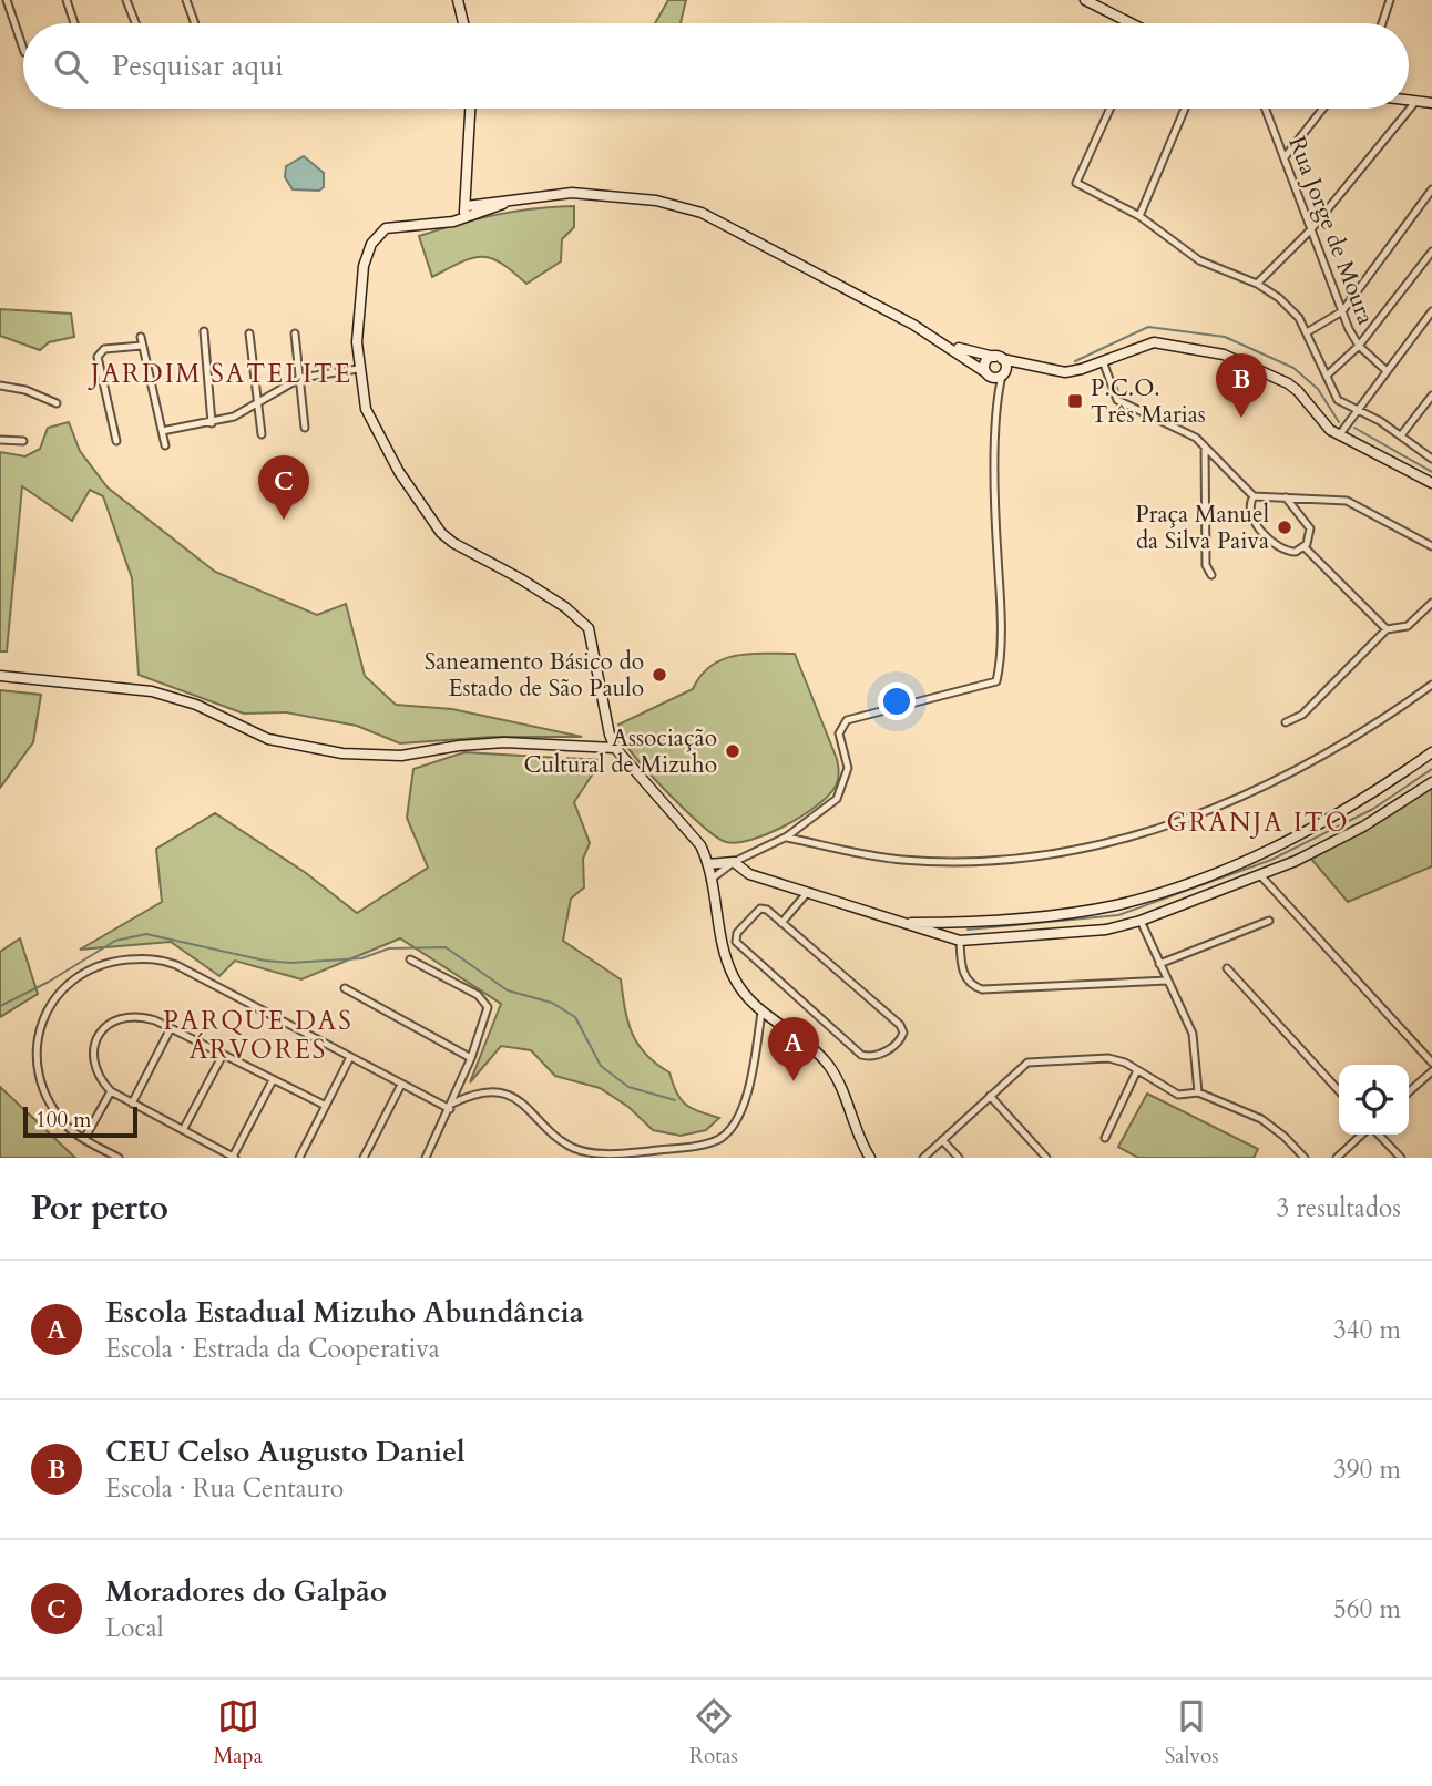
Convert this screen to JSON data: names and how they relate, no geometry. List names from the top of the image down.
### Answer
{
  "streets": {
    "street": ["Rua Jorge de Moura"]
  },
  "districts": ["JARDIM SATELITE", "GRANJA ITO", "PARQUE DAS ÁRVORES"],
  "places": {
    "transit": ["P.C.O. Três Marias"],
    "other": ["Praça Manuel da Silva Paiva", "Saneamento Básico do Estado de São Paulo", "Associação Cultural de Mizuho"]
  },
  "scale_bar": "100 m",
  "page": {
    "search": "Pesquisar aqui",
    "pins": ["B", "C", "A"],
    "scale": "100 m",
    "heading": ["Por perto", "3 resultados"],
    "list": [
      {
        "mark": "A",
        "name": "Escola Estadual Mizuho Abundância",
        "note": "Escola · Estrada da Cooperativa",
        "value": "340 m"
      },
      {
        "mark": "B",
        "name": "CEU Celso Augusto Daniel",
        "note": "Escola · Rua Centauro",
        "value": "390 m"
      },
      {
        "mark": "C",
        "name": "Moradores do Galpão",
        "note": "Local",
        "value": "560 m"
      }
    ],
    "nav": ["Mapa", "Rotas", "Salvos"]
  }
}
